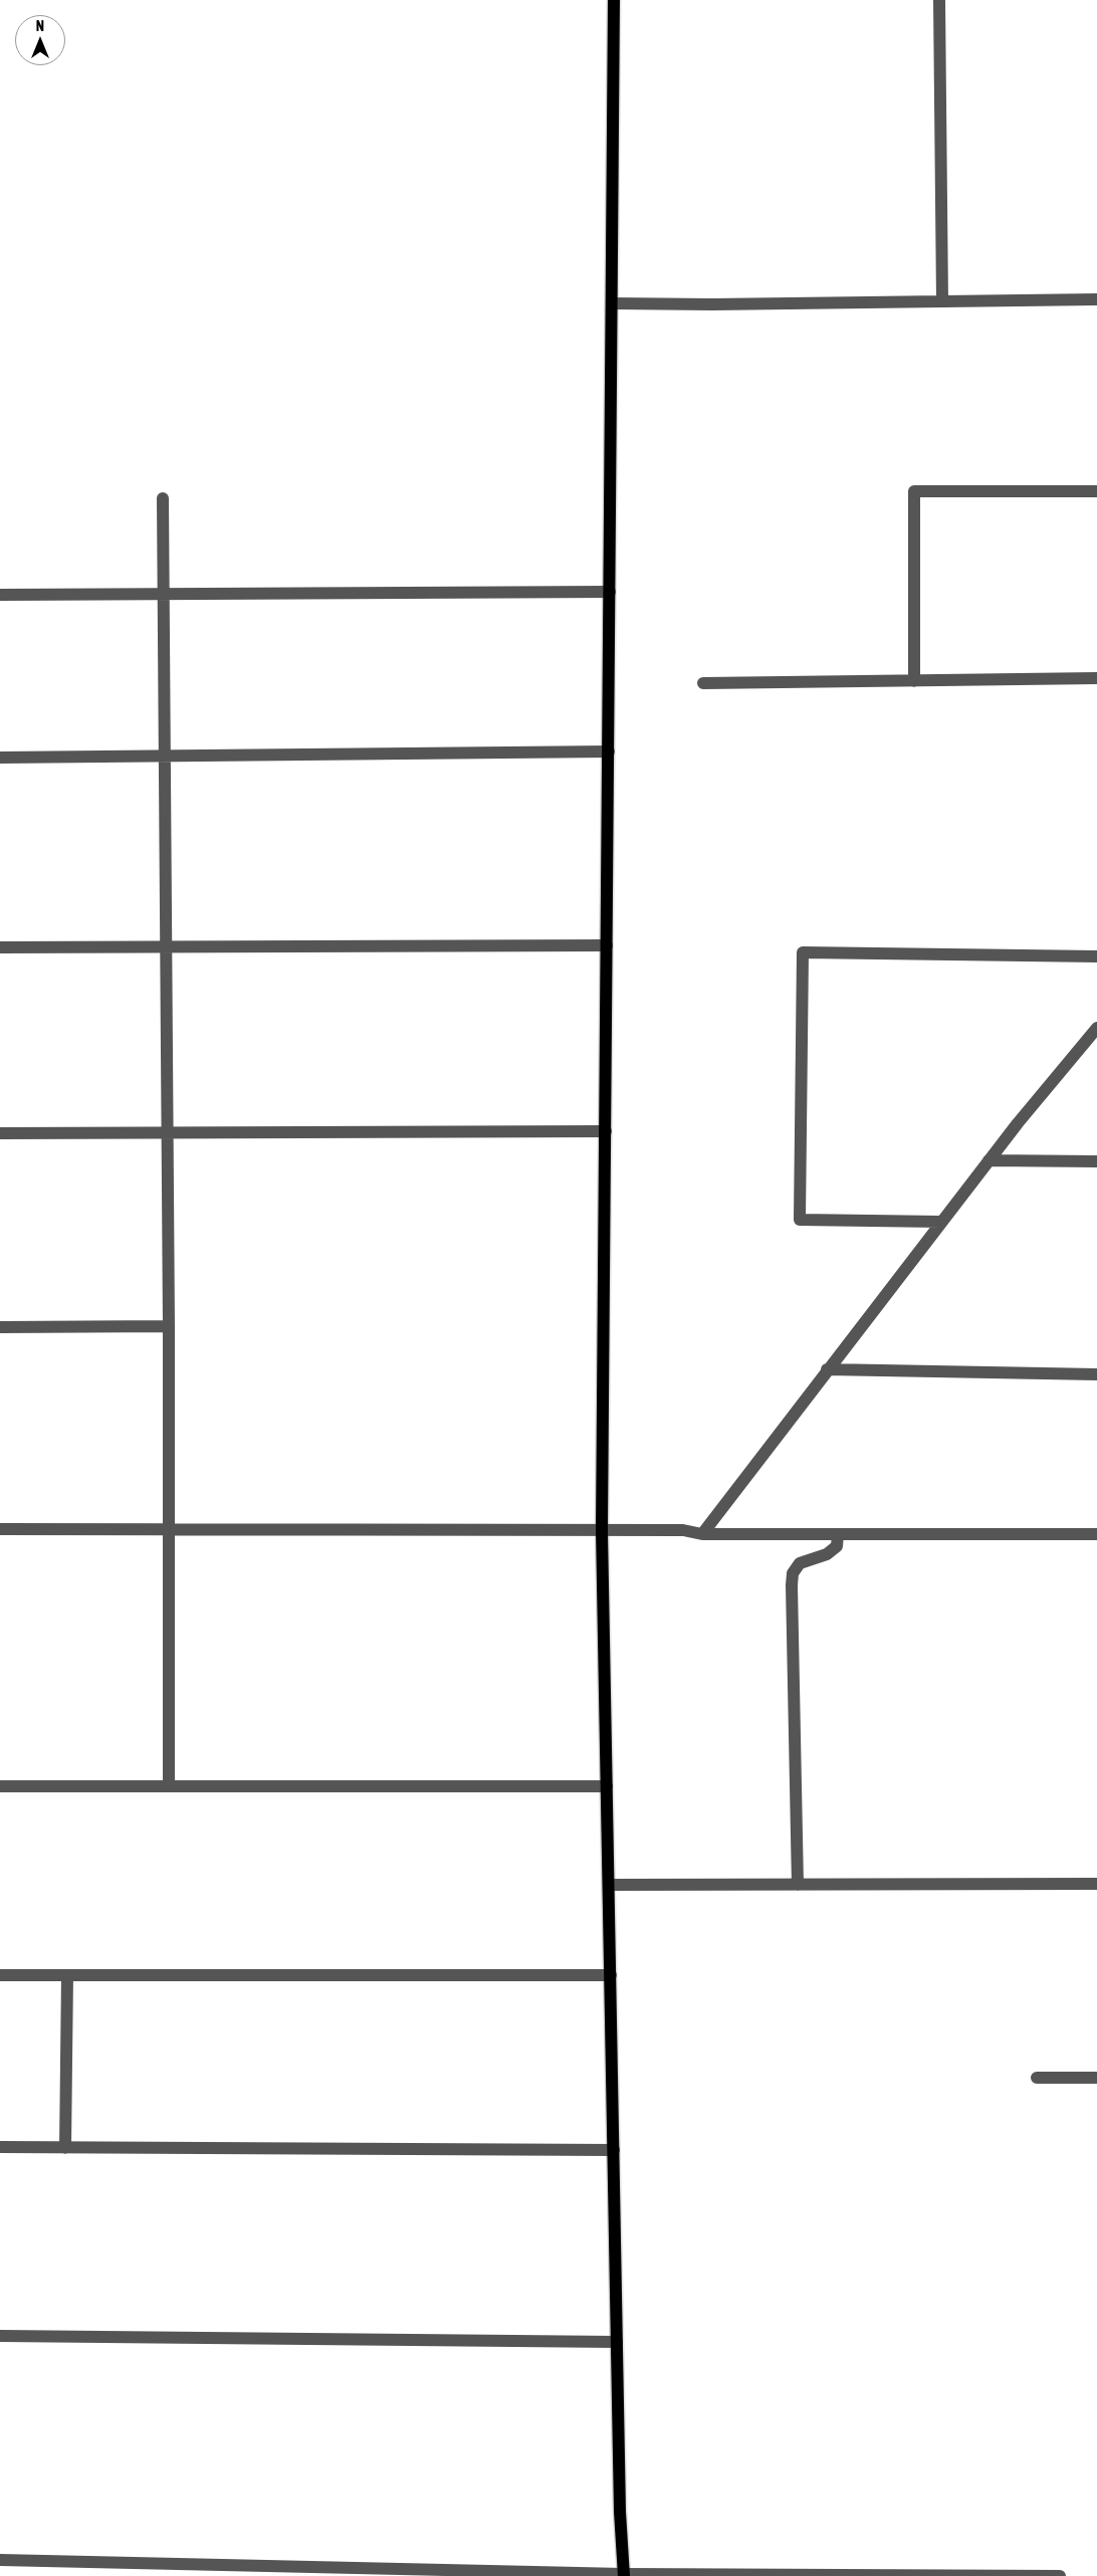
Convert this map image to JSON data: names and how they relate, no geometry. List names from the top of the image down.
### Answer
{
  "north": "top"
}
